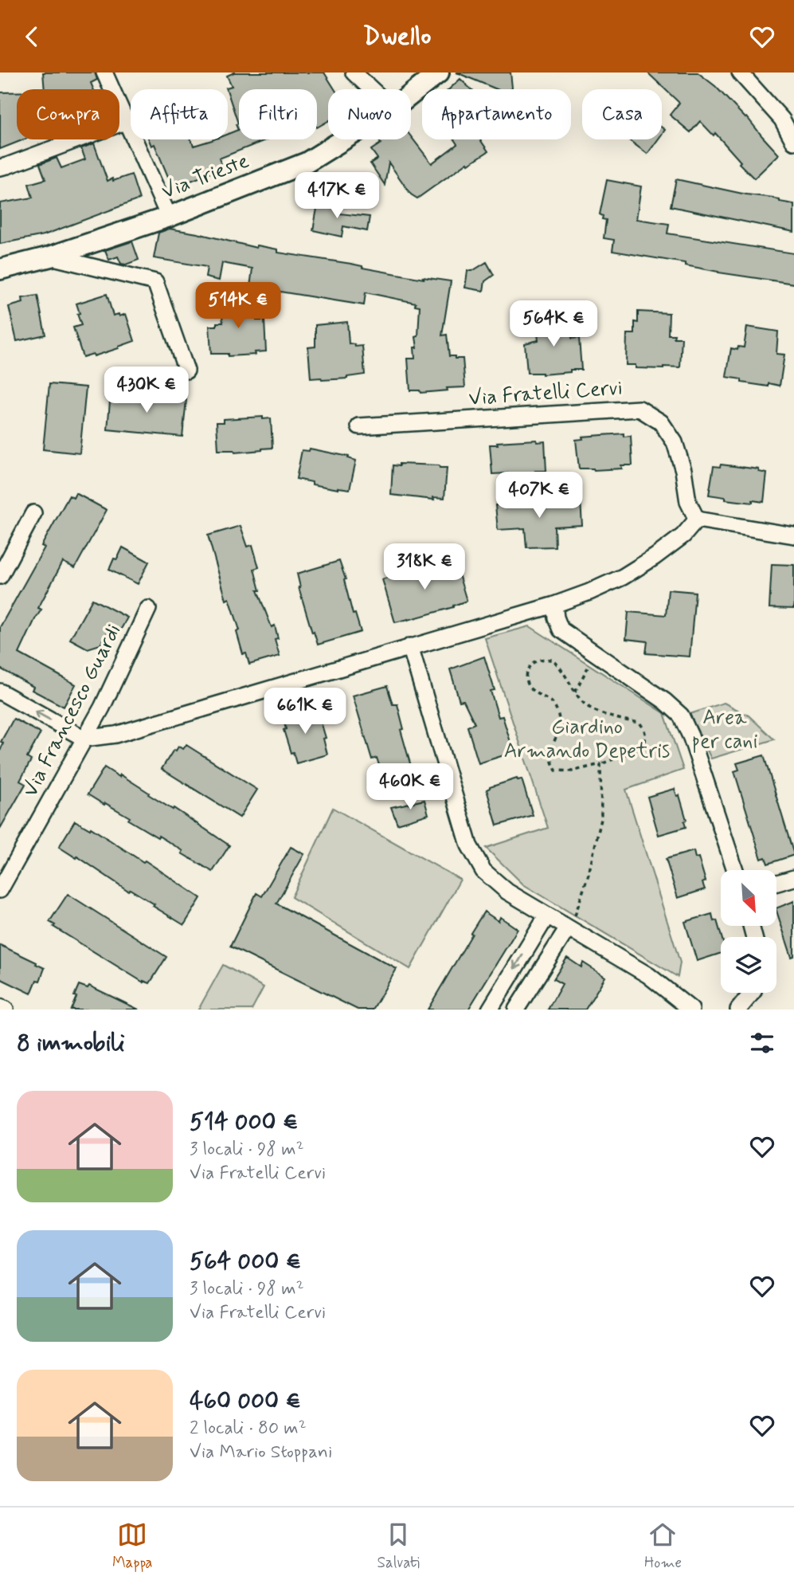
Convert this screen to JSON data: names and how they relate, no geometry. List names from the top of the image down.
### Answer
{
  "streets": {
    "street": ["Via Trieste", "Via Fratelli Cervi", "Via Francesco Guardi"]
  },
  "parks": ["Area per cani", "Giardino Armando Depetris"],
  "north": "bottom right",
  "page": {
    "header": "Dwello",
    "chip": [
      "Compra",
      "Affitta",
      "Filtri",
      "Nuovo",
      "Appartamento",
      "Casa"
    ],
    "price": [
      "417K €",
      "514K €",
      "564K €",
      "430K €",
      "407K €",
      "318K €",
      "661K €",
      "460K €"
    ],
    "heading": "8 immobili",
    "list": [
      {
        "name": "514 000 €",
        "note": "3 locali · 98 m² · Via Fratelli Cervi"
      },
      {
        "name": "564 000 €",
        "note": "3 locali · 98 m² · Via Fratelli Cervi"
      },
      {
        "name": "460 000 €",
        "note": "2 locali · 80 m² · Via Mario Stoppani"
      }
    ],
    "tabs": ["Mappa", "Salvati", "Home"]
  }
}
